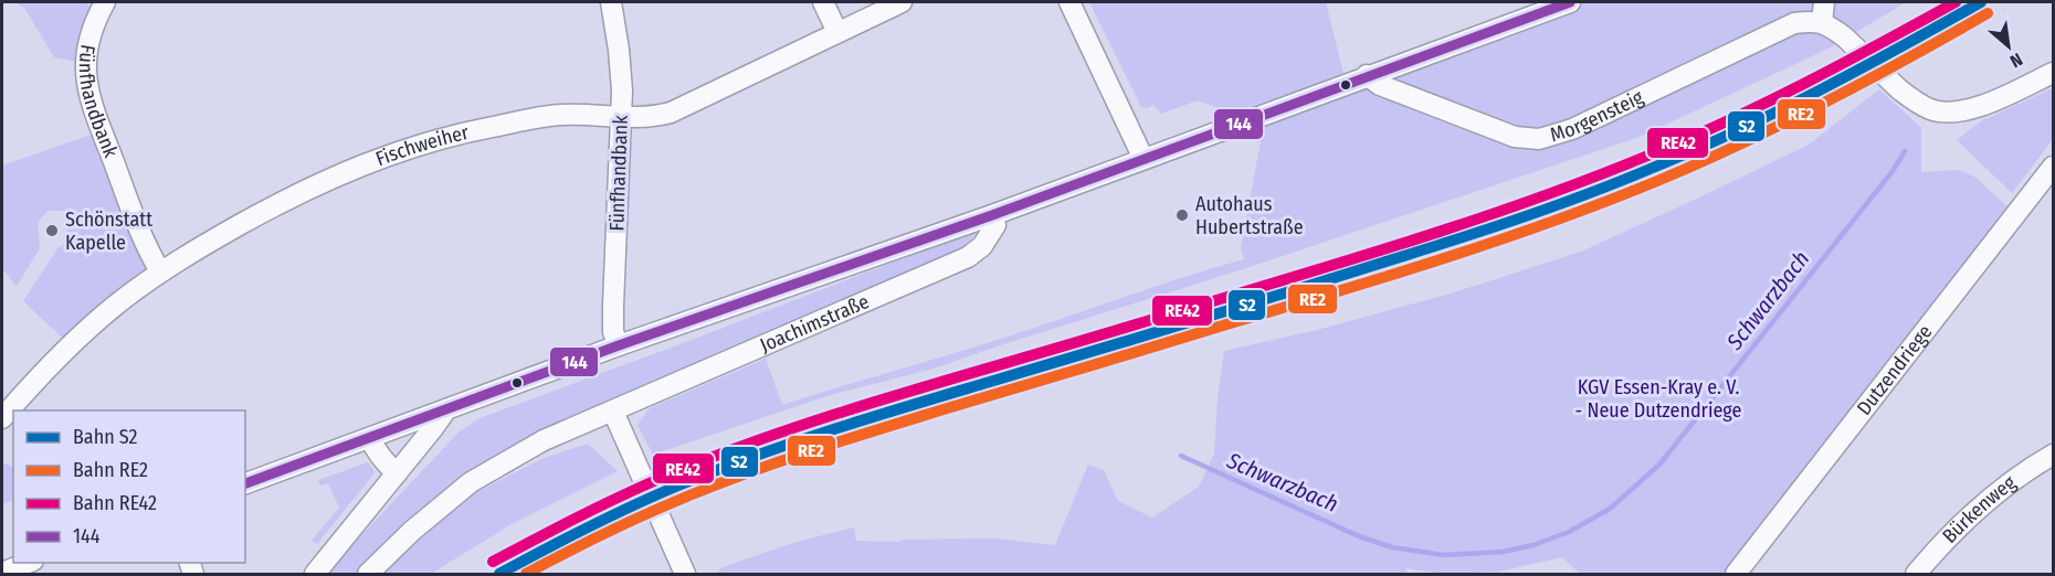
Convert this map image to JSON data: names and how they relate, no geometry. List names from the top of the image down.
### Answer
{
  "streets": {
    "street": [
      "Fünfhandbank",
      "Morgensteig",
      "Fischweiher",
      "Joachimstraße",
      "Dutzendriege",
      "Bürkenweg"
    ]
  },
  "crossings": [
    ["Fünfhandbank", "Fischweiher"]
  ],
  "water": ["Schwarzbach"],
  "parks": ["KGV Essen-Kray e. V. - Neue Dutzendriege"],
  "places": ["Autohaus Hubertstraße", "Schönstatt Kapelle"],
  "lines": [
    "rail line S2",
    "rail line RE42",
    "transit line 144",
    "rail line RE2"
  ],
  "legend": [
    "Bahn S2",
    "Bahn RE2",
    "Bahn RE42",
    "144"
  ],
  "north": "bottom right"
}
